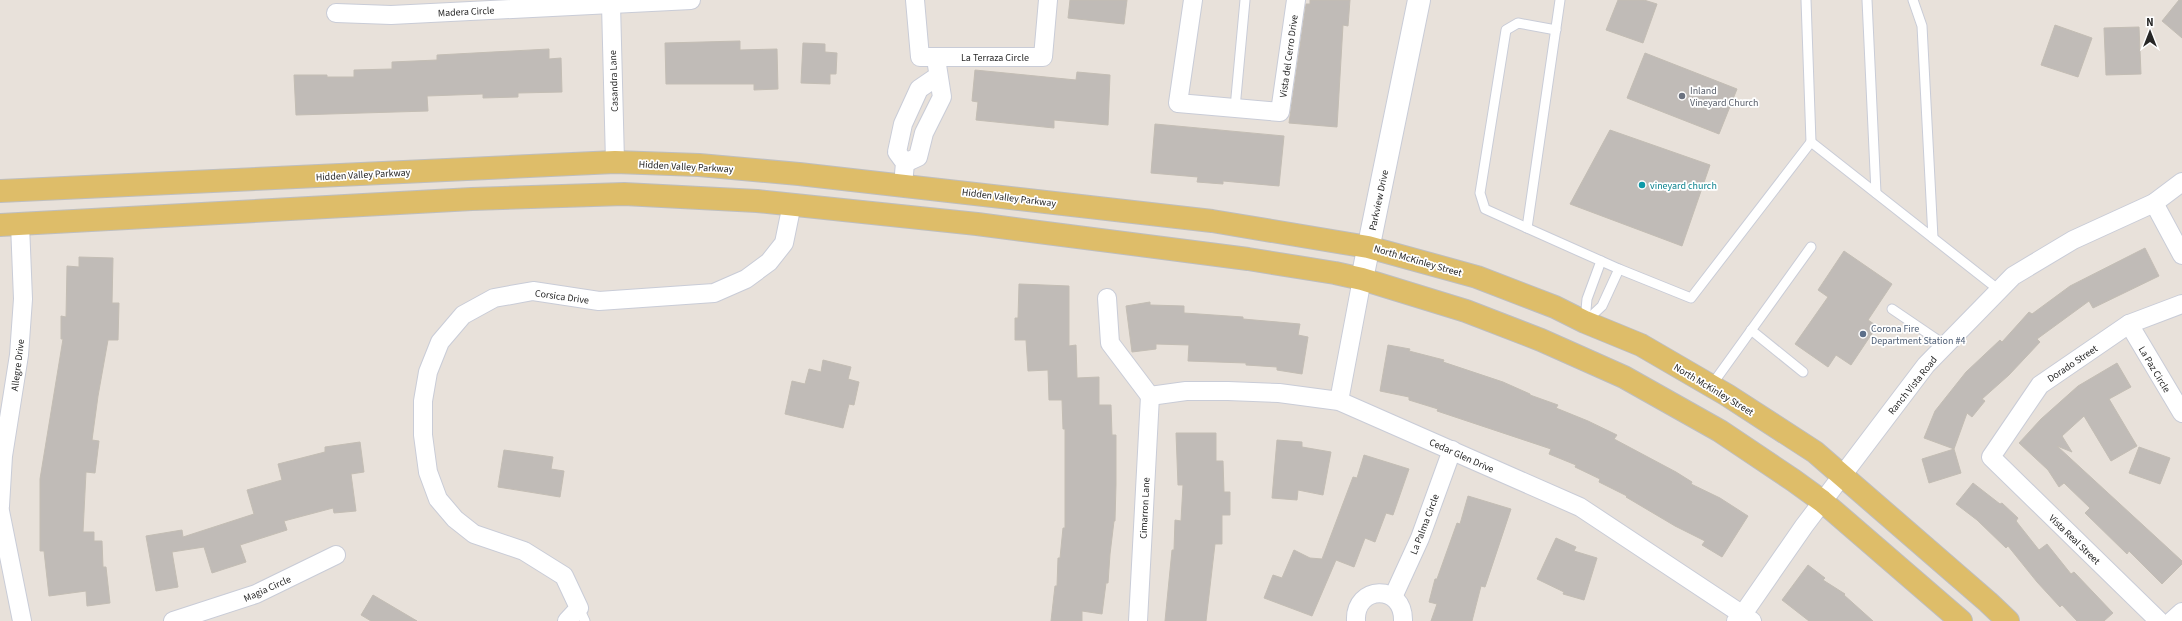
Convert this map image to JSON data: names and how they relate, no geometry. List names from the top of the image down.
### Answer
{
  "streets": {
    "main road": ["Hidden Valley Parkway", "North McKinley Street"],
    "street": [
      "Madera Circle",
      "Vista del Cerro Drive",
      "La Terraza Circle",
      "Casandra Lane",
      "Parkview Drive",
      "Corsica Drive",
      "Dorado Street",
      "Allegre Drive",
      "La Paz Circle",
      "Ranch Vista Road",
      "Cedar Glen Drive",
      "Cimarron Lane",
      "La Palma Circle",
      "Vista Real Street",
      "Magia Circle"
    ]
  },
  "crossings": [
    ["Madera Circle", "Casandra Lane"],
    ["Casandra Lane", "Hidden Valley Parkway"],
    ["Hidden Valley Parkway", "Parkview Drive"],
    ["Hidden Valley Parkway", "North McKinley Street"],
    ["Parkview Drive", "North McKinley Street"],
    ["Parkview Drive", "Cedar Glen Drive"],
    ["North McKinley Street", "Ranch Vista Road"],
    ["Dorado Street", "La Paz Circle"],
    ["Dorado Street", "Vista Real Street"],
    ["Ranch Vista Road", "Cedar Glen Drive"],
    ["Cedar Glen Drive", "Cimarron Lane"],
    ["Cedar Glen Drive", "La Palma Circle"]
  ],
  "places": ["Inland Vineyard Church", "vineyard church", "Corona Fire Department Station #4"],
  "north": "top"
}
